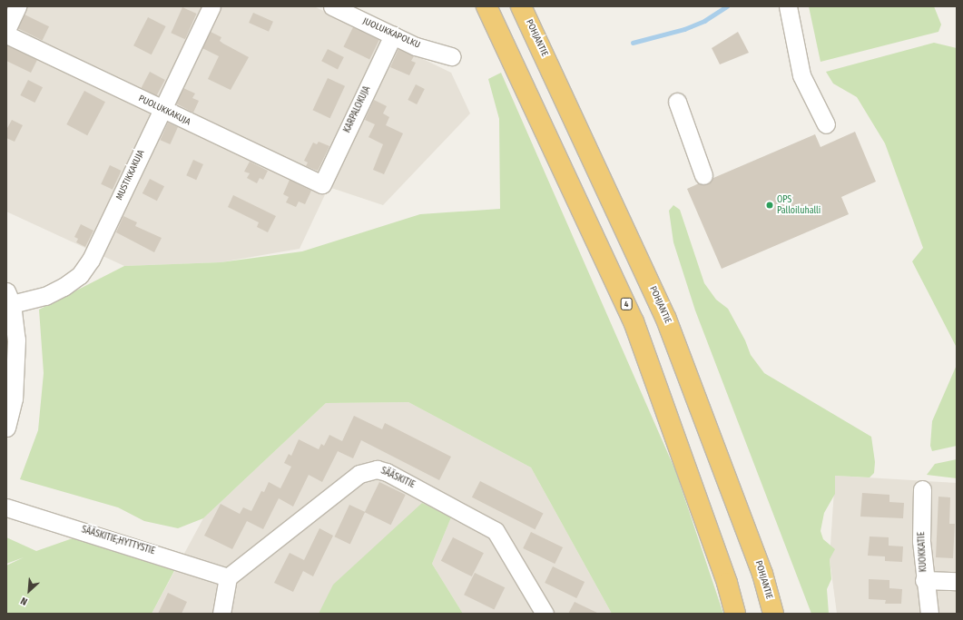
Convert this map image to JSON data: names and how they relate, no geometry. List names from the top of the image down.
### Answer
{
  "streets": {
    "highway": ["POHJANTIE", "4"],
    "street": [
      "JUOLUKKAPOLKU",
      "KARPALOKUJA",
      "PUOLUKKAKUJA",
      "MUSTIKKAKUJA",
      "SÄÄSKITIE",
      "SÄÄSKITIE;HYTTYSTIE",
      "KUOKKATIE"
    ]
  },
  "crossings": [
    ["JUOLUKKAPOLKU", "KARPALOKUJA"],
    ["KARPALOKUJA", "PUOLUKKAKUJA"],
    ["PUOLUKKAKUJA", "MUSTIKKAKUJA"],
    ["SÄÄSKITIE", "SÄÄSKITIE;HYTTYSTIE"]
  ],
  "places": ["OPS Palloiluhalli"],
  "north": "bottom left"
}
